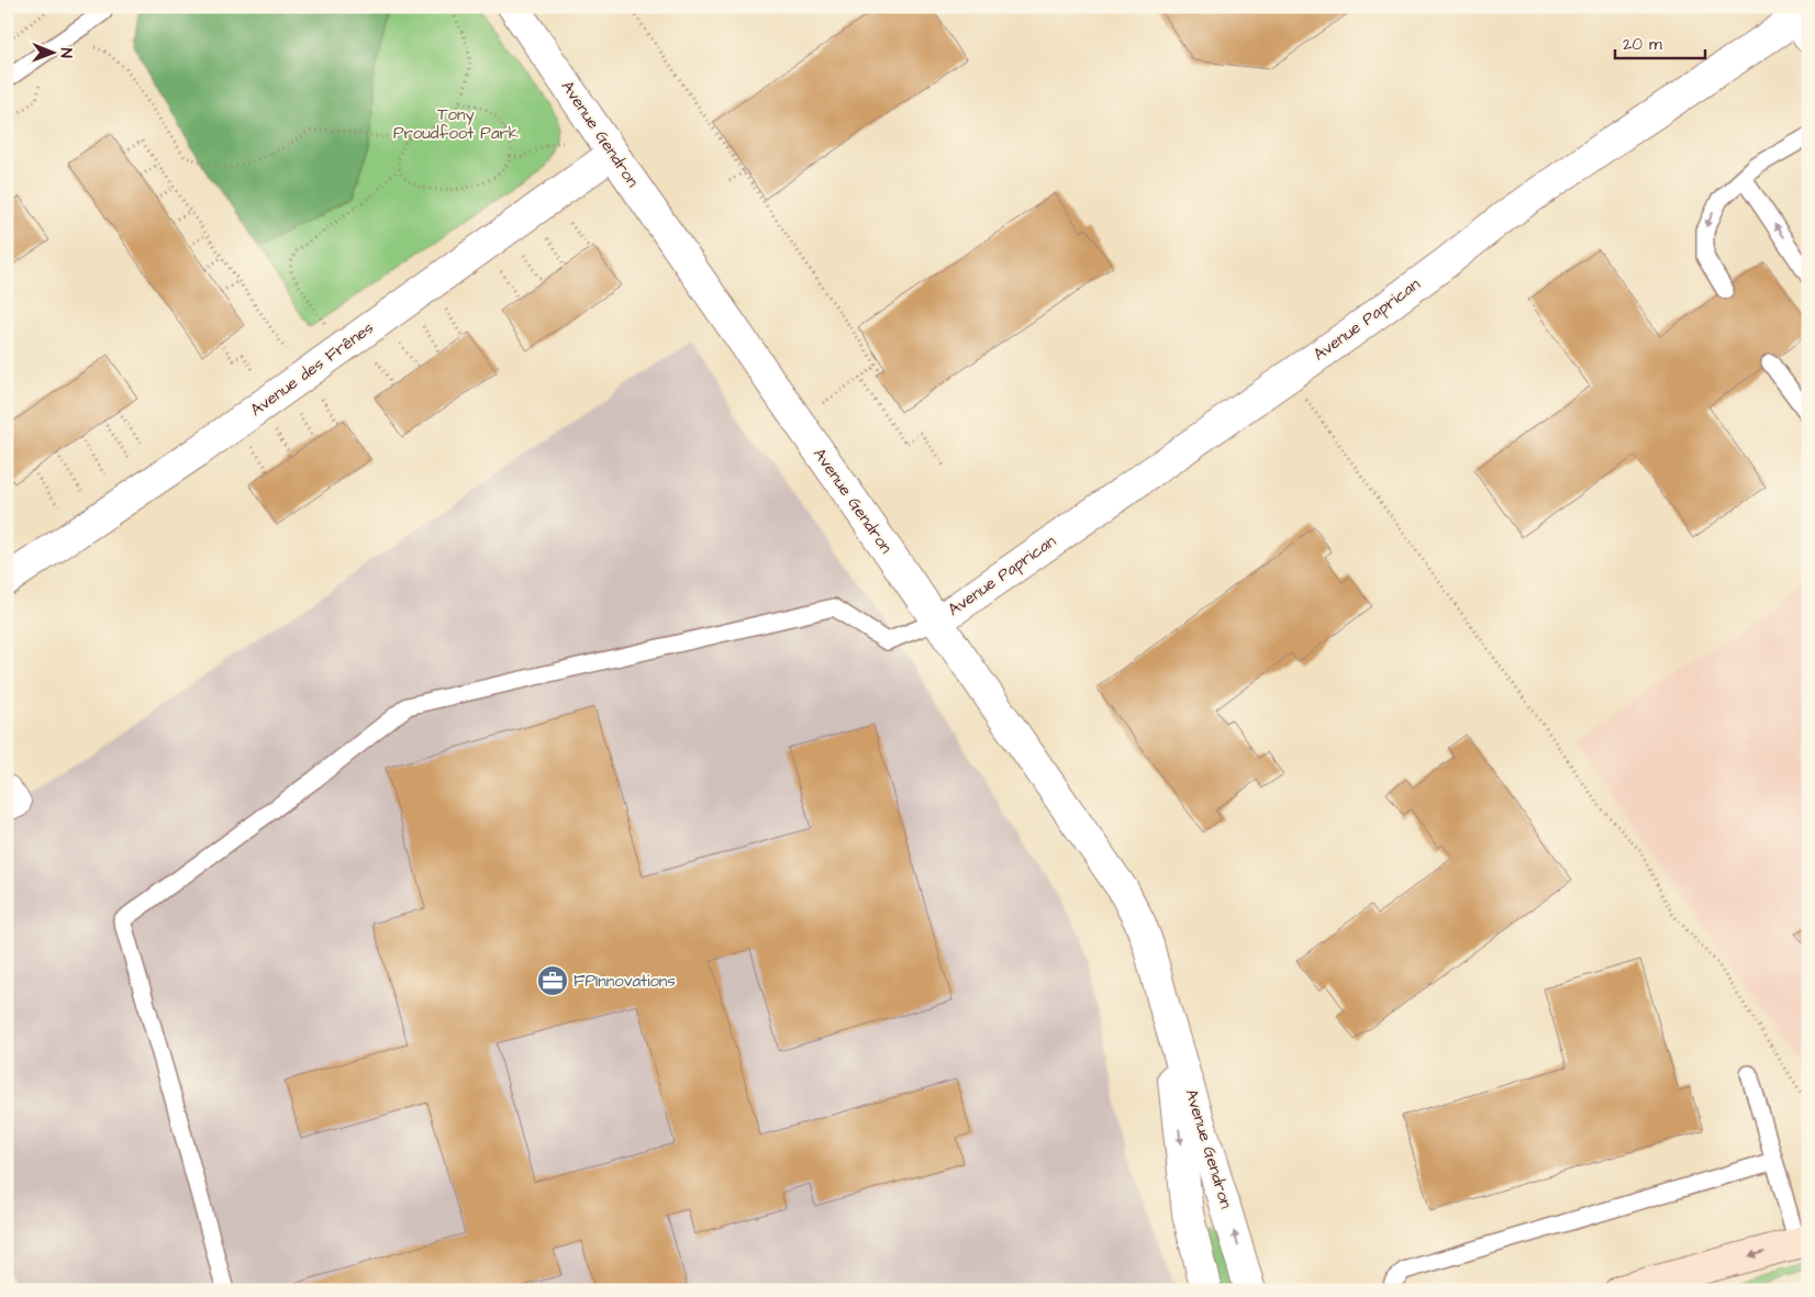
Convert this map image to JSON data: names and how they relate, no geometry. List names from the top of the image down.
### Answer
{
  "streets": {
    "street": ["Avenue Gendron", "Avenue Paprican", "Avenue des Frênes"]
  },
  "crossings": [
    ["Avenue Gendron", "Avenue Paprican"],
    ["Avenue Gendron", "Avenue des Frênes"]
  ],
  "parks": ["Tony Proudfoot Park"],
  "places": {
    "office": ["FPInnovations"]
  },
  "scale_bar": "20 m",
  "north": "right"
}
